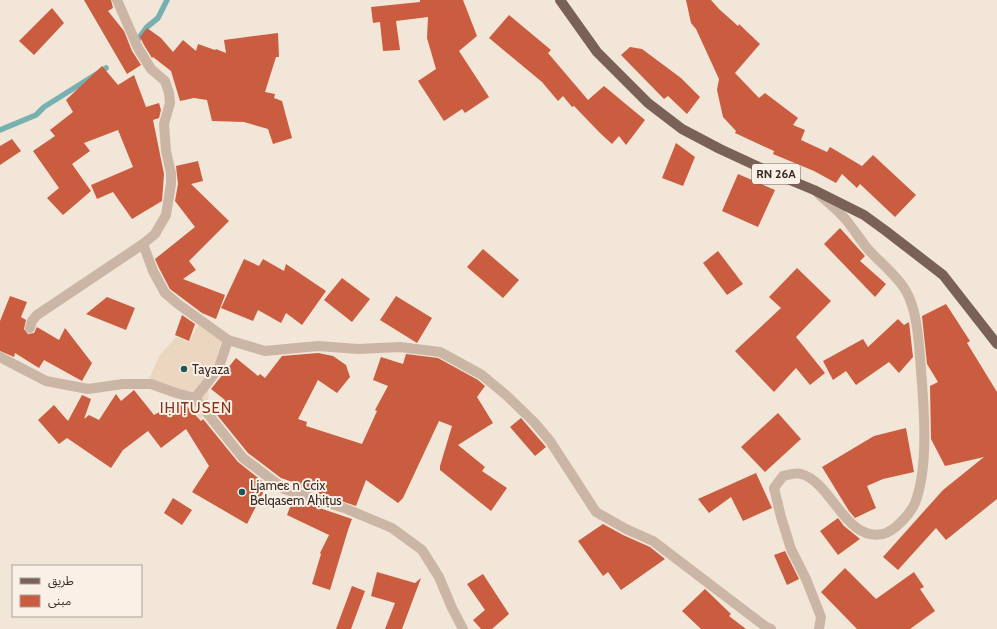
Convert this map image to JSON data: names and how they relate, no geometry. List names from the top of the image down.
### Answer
{
  "streets": {
    "main road": ["RN 26A"]
  },
  "districts": ["IḤIṬUSEN"],
  "places": ["Taɣaza", "Ljameɛ n Ccix Belqasem Aḥiṭus"],
  "legend": ["طريق", "مبنى"]
}
